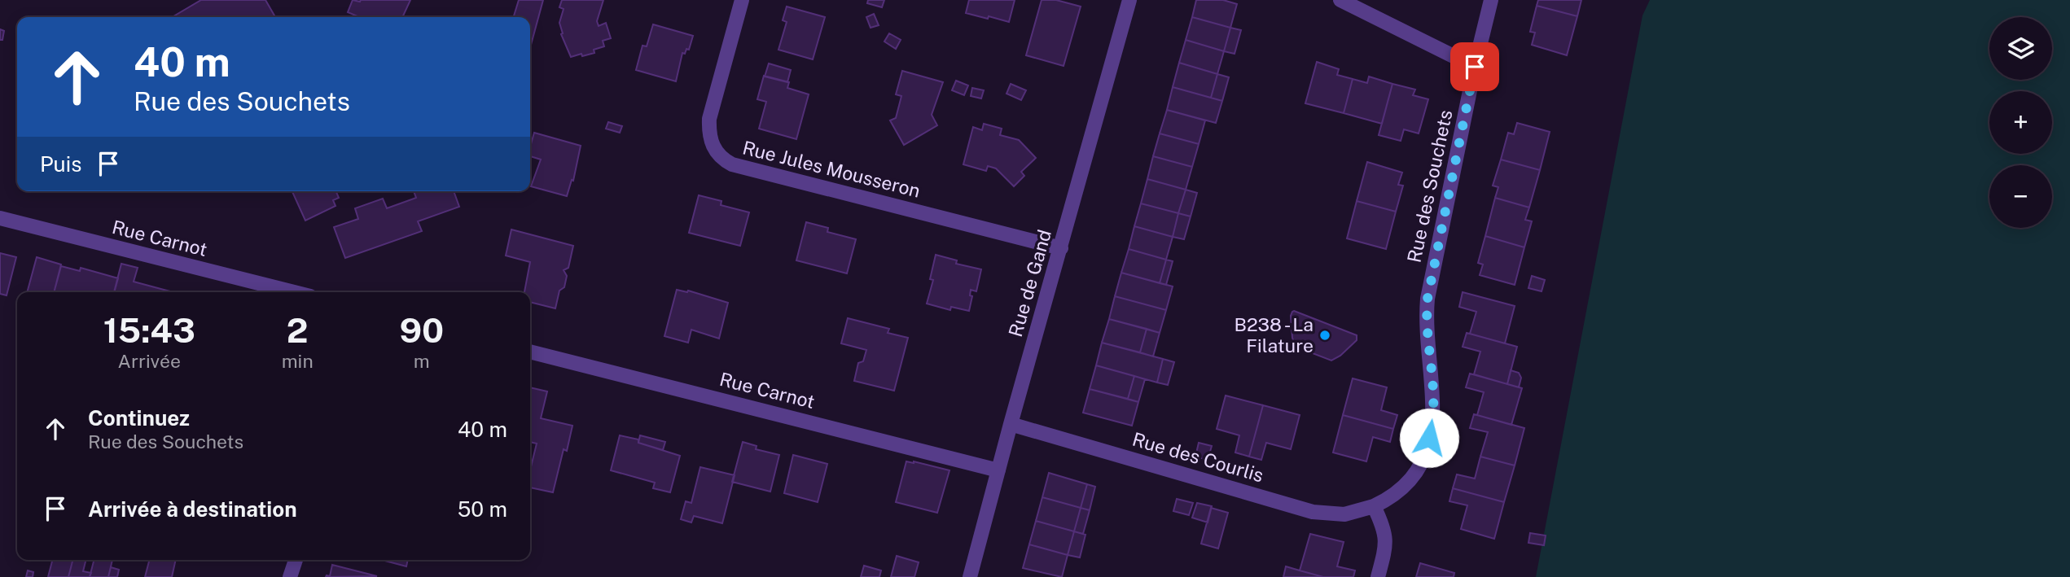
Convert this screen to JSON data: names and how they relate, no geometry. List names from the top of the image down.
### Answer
{
  "streets": {
    "street": [
      "Rue Jules Mousseron",
      "Rue des Souchets",
      "Rue Carnot",
      "Rue de Gand",
      "Rue des Courlis"
    ]
  },
  "crossings": [
    ["Rue Jules Mousseron", "Rue de Gand"],
    ["Rue des Souchets", "Rue des Courlis"],
    ["Rue Carnot", "Rue de Gand"],
    ["Rue de Gand", "Rue des Courlis"]
  ],
  "places": ["B238 - La Filature"],
  "page": {
    "map_buttons": ["+", "−"],
    "turn": ["40 m", "Rue des Souchets"],
    "then": "Puis",
    "eta": [
      "15:43",
      "Arrivée",
      "2",
      "min",
      "90",
      "m"
    ],
    "list": [
      {
        "name": "Continuez",
        "note": "Rue des Souchets",
        "value": "40 m"
      },
      {
        "name": "Arrivée à destination",
        "value": "50 m"
      }
    ]
  }
}
